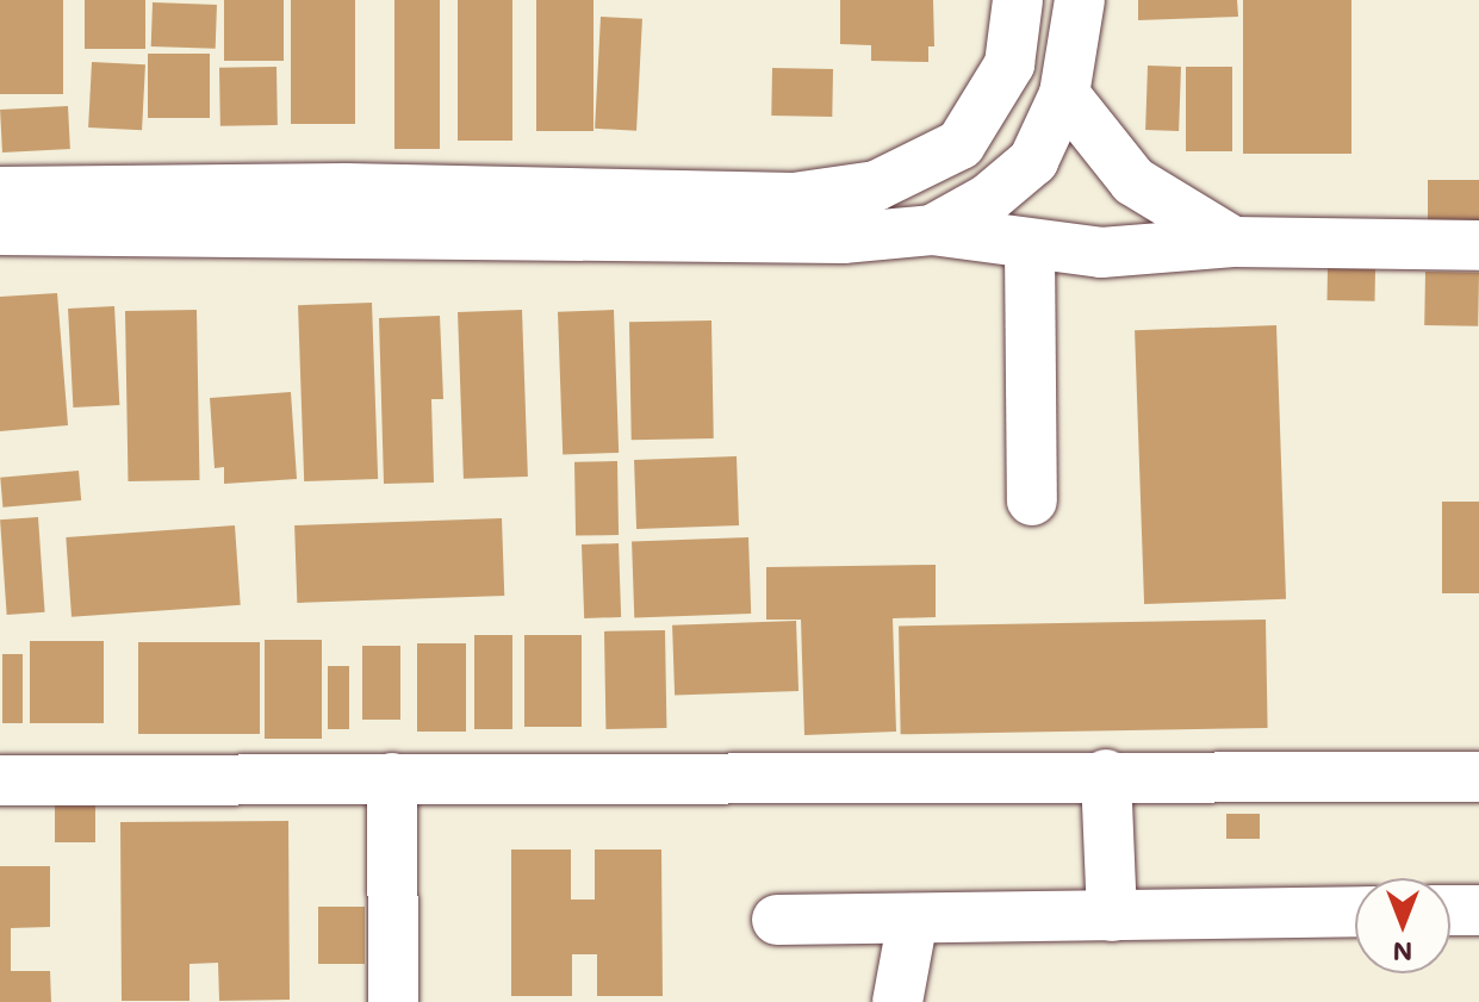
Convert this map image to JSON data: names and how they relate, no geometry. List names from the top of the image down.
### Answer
{
  "north": "bottom"
}
